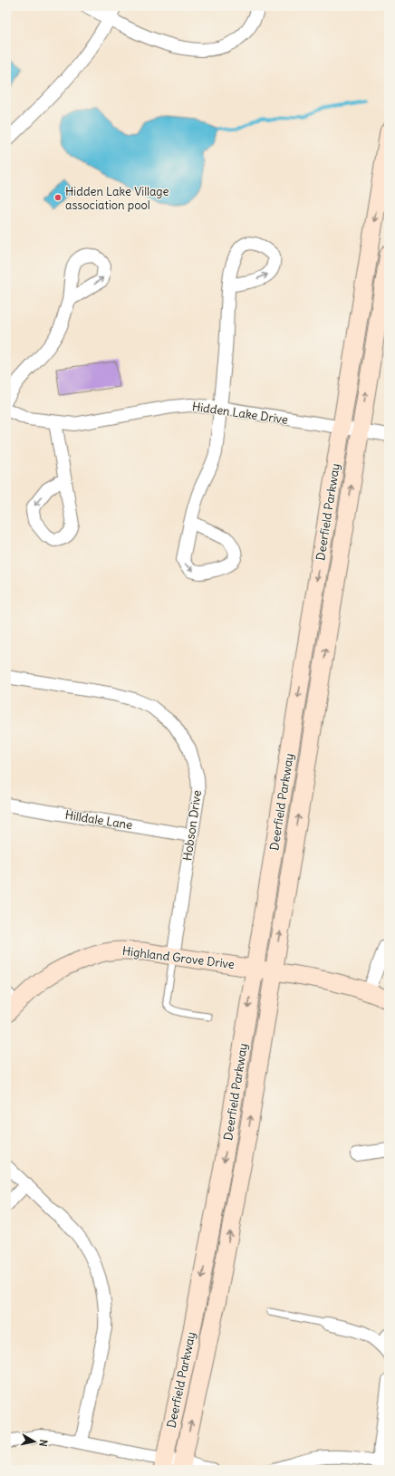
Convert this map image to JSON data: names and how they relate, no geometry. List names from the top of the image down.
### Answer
{
  "streets": {
    "main road": ["Deerfield Parkway", "Highland Grove Drive"],
    "street": ["Hidden Lake Drive", "Hilldale Lane", "Hobson Drive"]
  },
  "crossings": [
    ["Hidden Lake Drive", "Deerfield Parkway"],
    ["Deerfield Parkway", "Highland Grove Drive"],
    ["Hilldale Lane", "Hobson Drive"],
    ["Hobson Drive", "Highland Grove Drive"]
  ],
  "places": ["Hidden Lake Village association pool"],
  "north": "right"
}
